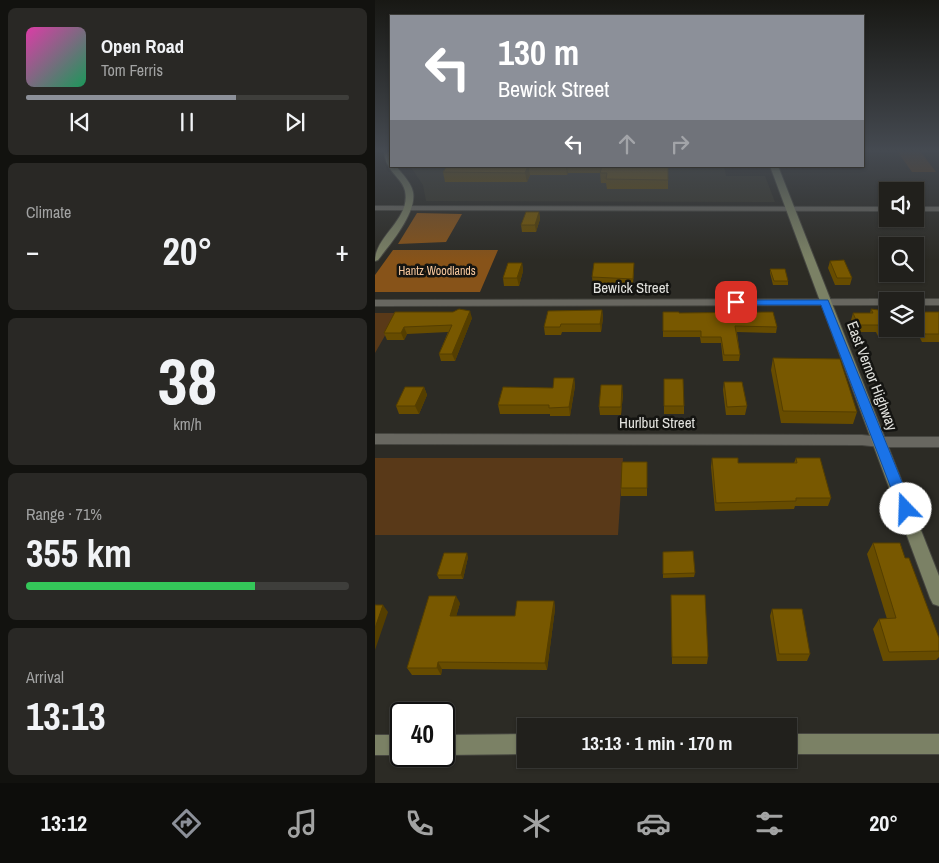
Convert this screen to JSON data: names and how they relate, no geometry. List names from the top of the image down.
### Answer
{
  "streets": {
    "street": ["Bewick Street", "East Vernor Highway", "Hurlbut Street"]
  },
  "crossings": [
    ["Bewick Street", "East Vernor Highway"],
    ["East Vernor Highway", "Hurlbut Street"]
  ],
  "parks": ["Hantz Woodlands"],
  "page": {
    "turn": ["130 m", "Bewick Street"],
    "song": ["Open Road", "Tom Ferris"],
    "tile": [
      "Climate",
      ["38", "km/h"],
      ["Range · 71%", "355 km"],
      ["Arrival", "13:13"]
    ],
    "heat": ["−", "20°", "+"],
    "limit": "40",
    "trip": "13:13 · 1 min · 170 m",
    "tabs": ["13:12", "20°"]
  }
}
